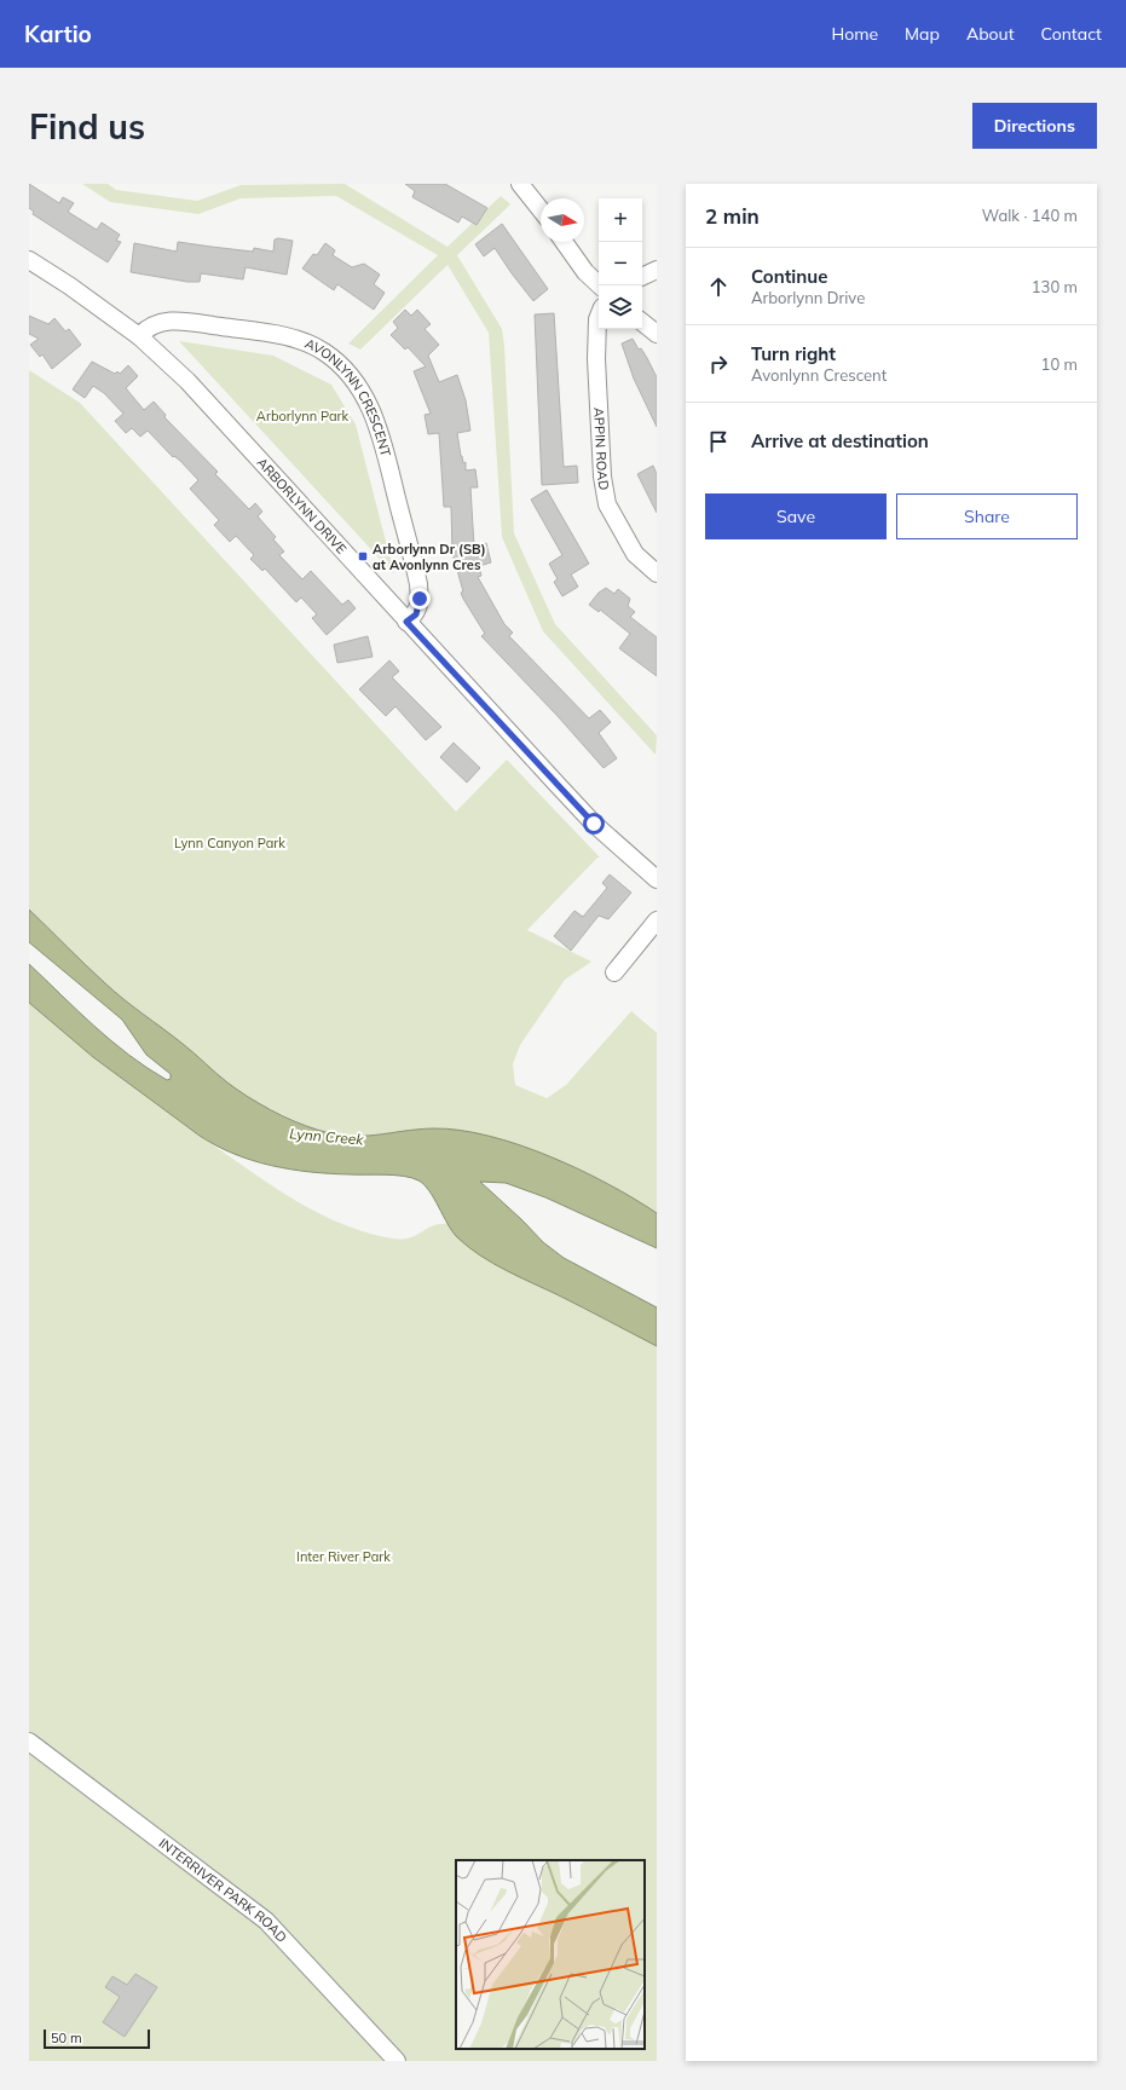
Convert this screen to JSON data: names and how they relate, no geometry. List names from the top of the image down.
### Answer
{
  "streets": {
    "street": [
      "AVONLYNN CRESCENT",
      "APPIN ROAD",
      "ARBORLYNN DRIVE",
      "INTERRIVER PARK ROAD"
    ]
  },
  "crossings": [
    ["AVONLYNN CRESCENT", "ARBORLYNN DRIVE"]
  ],
  "water": ["Lynn Creek"],
  "parks": ["Arborlynn Park", "Lynn Canyon Park", "Inter River Park"],
  "places": {
    "transit": ["Arborlynn Dr (SB) at Avonlynn Cres"]
  },
  "scale_bar": "50 m",
  "north": "right",
  "page": {
    "header": "Kartio",
    "nav": [
      "Home",
      "Map",
      "About",
      "Contact"
    ],
    "buttons": [
      "Directions",
      ["Save", "Share"]
    ],
    "title": "Find us",
    "heading": ["2 min", "Walk · 140 m"],
    "map_buttons": ["+", "−"],
    "list": [
      ["Continue", "Arborlynn Drive", "130 m"],
      ["Turn right", "Avonlynn Crescent", "10 m"],
      "Arrive at destination"
    ],
    "scale": "50 m"
  }
}
